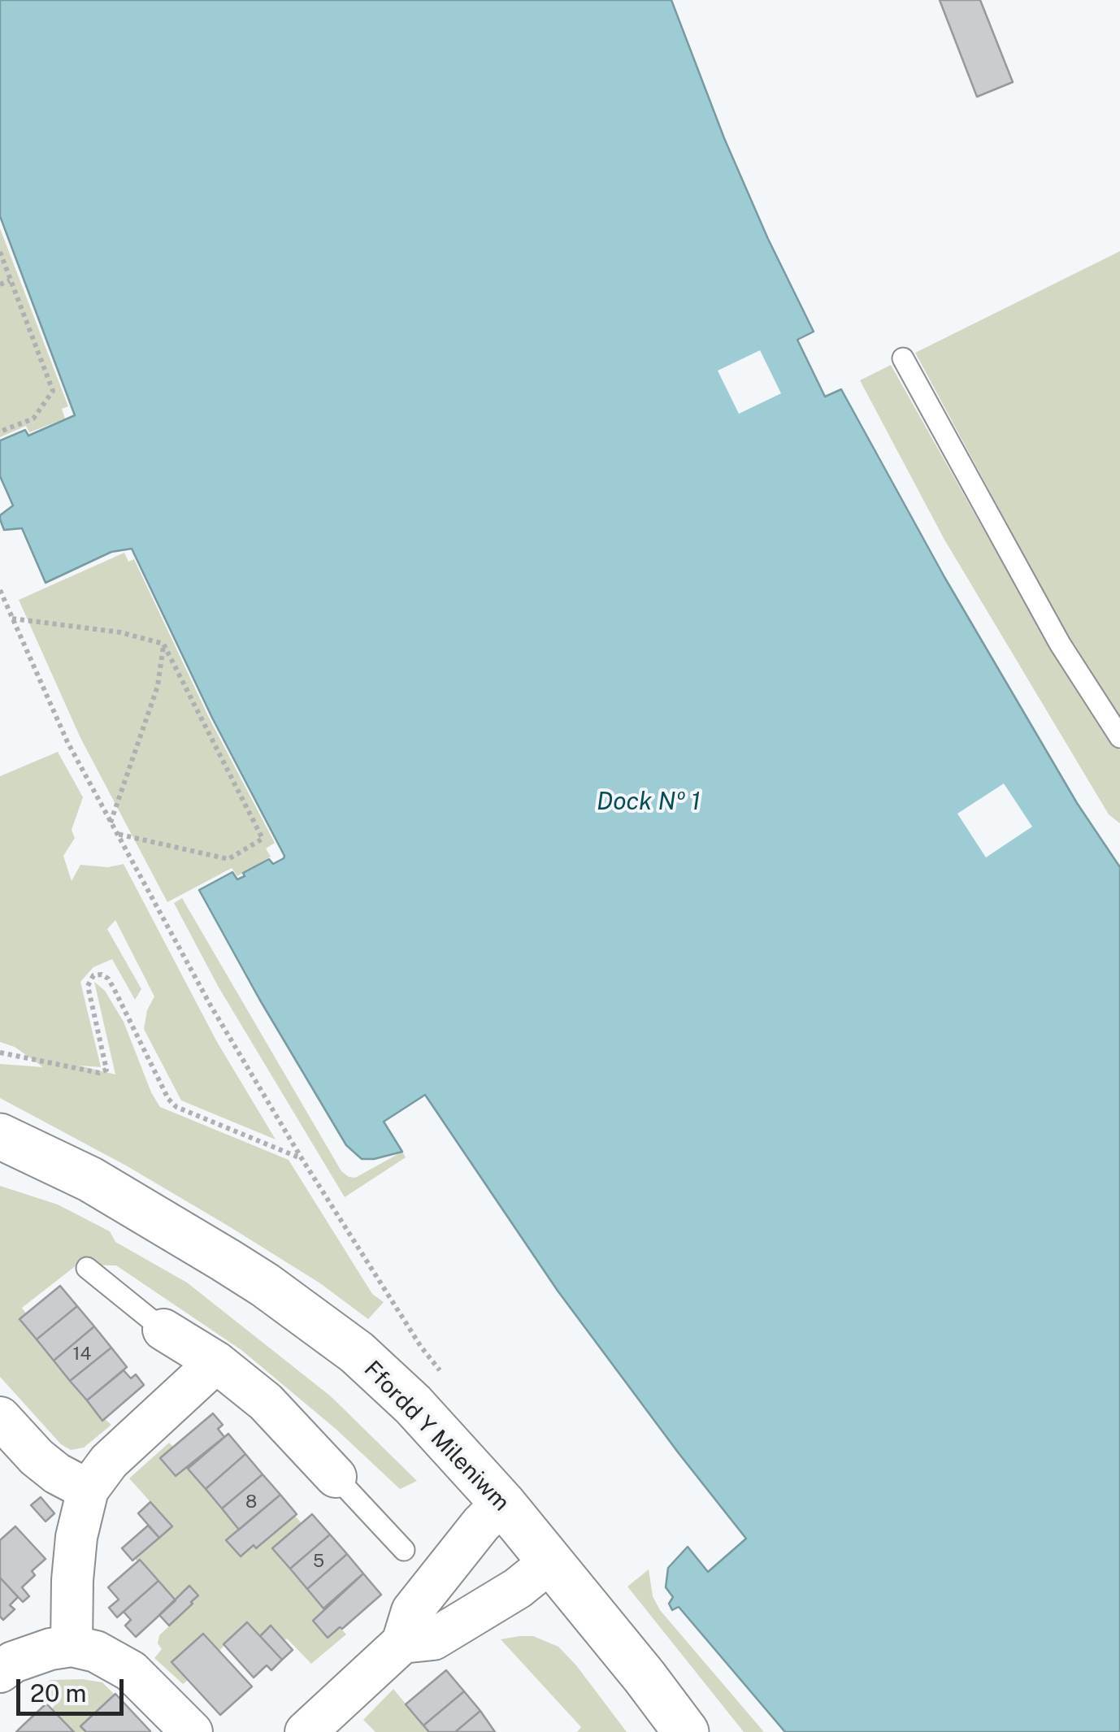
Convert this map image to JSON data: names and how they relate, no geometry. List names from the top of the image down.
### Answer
{
  "streets": {
    "street": ["Ffordd Y Mileniwm"]
  },
  "water": ["Dock Nº 1"],
  "house_numbers": ["14", "8", "5"],
  "scale_bar": "20 m"
}
